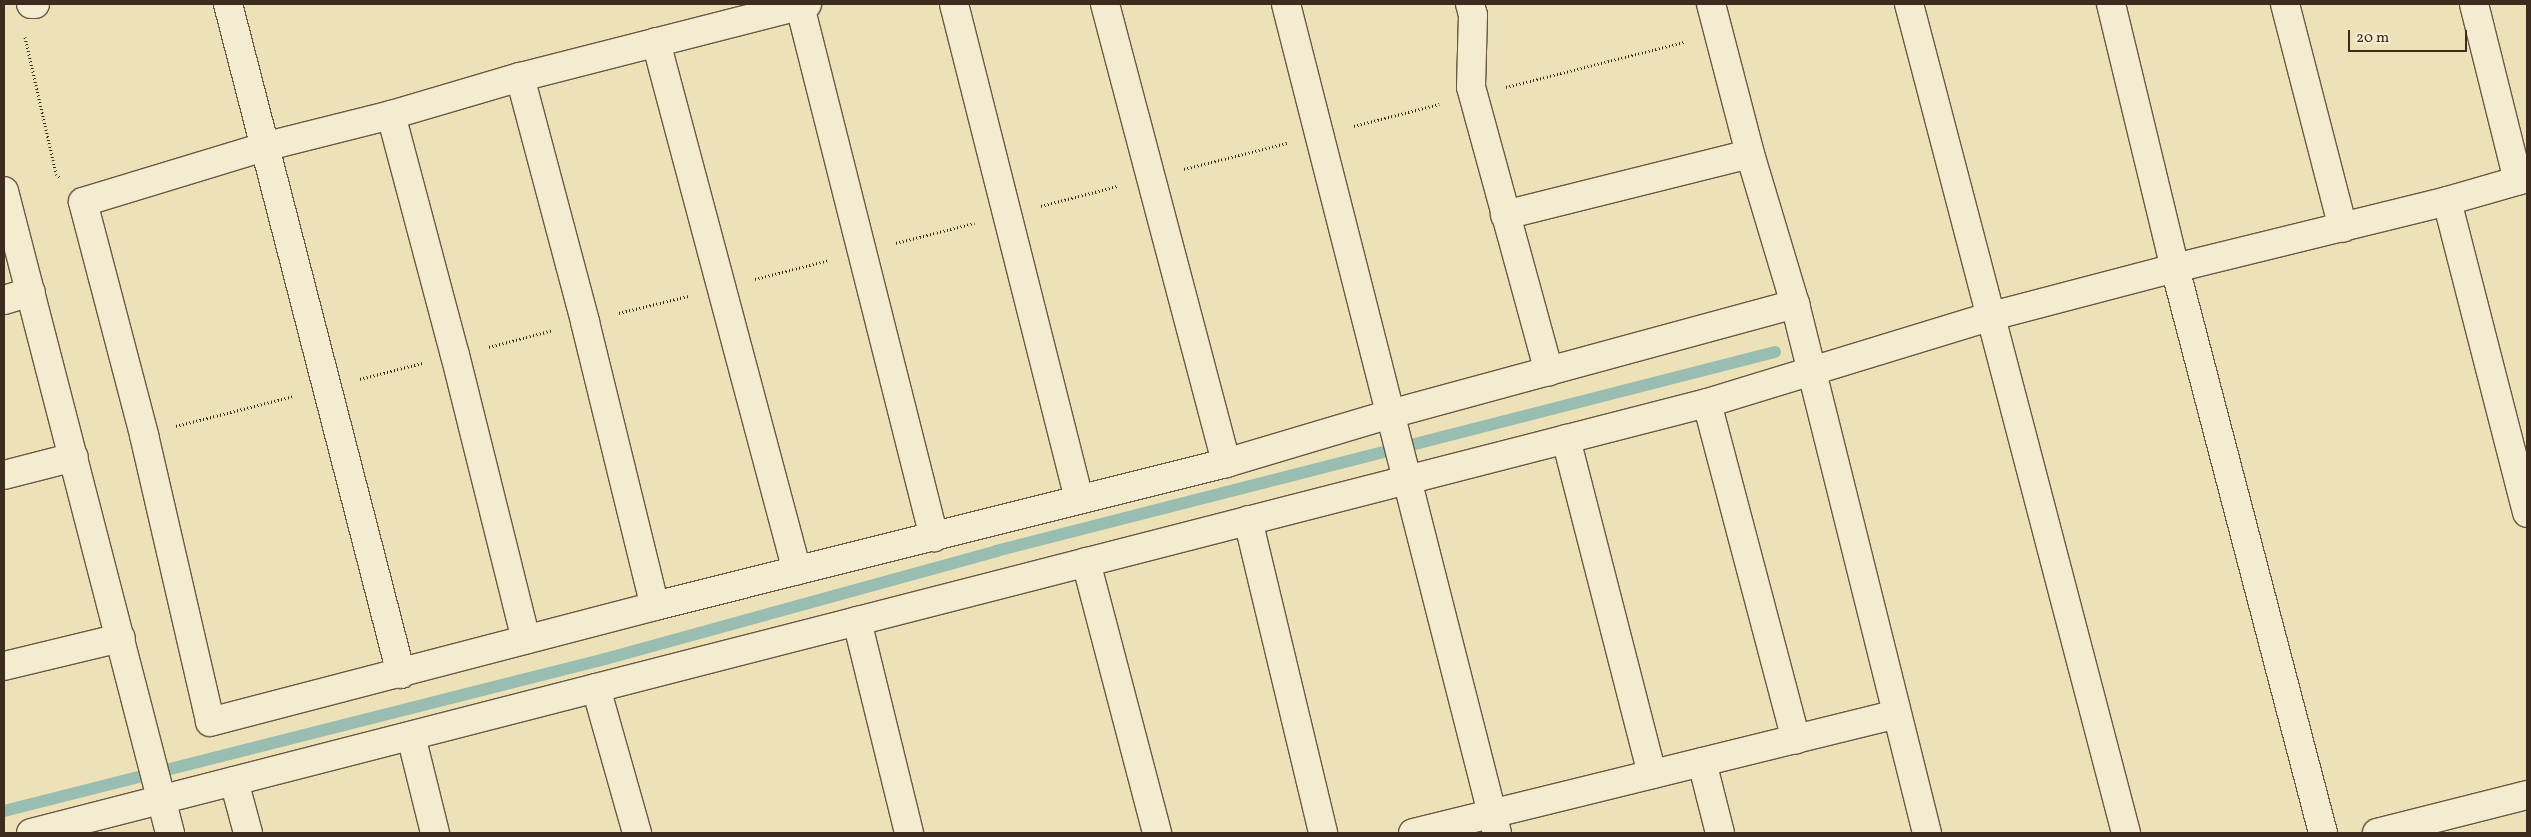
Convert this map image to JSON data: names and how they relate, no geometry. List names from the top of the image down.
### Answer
{
  "scale_bar": "20 m"
}
